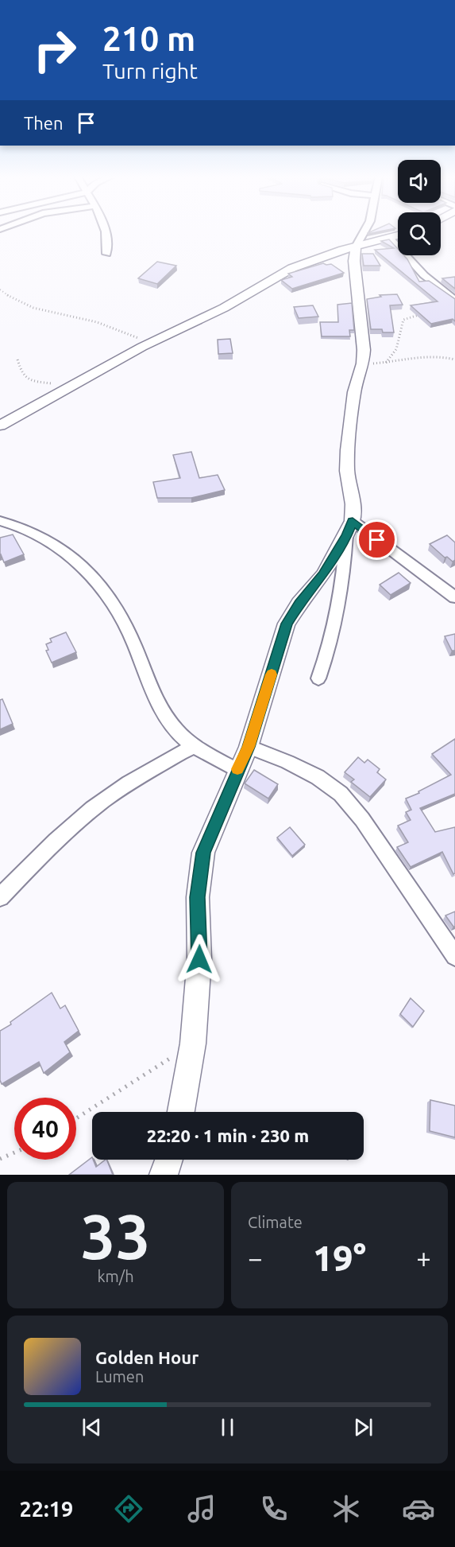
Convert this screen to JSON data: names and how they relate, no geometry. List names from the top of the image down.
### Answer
{
  "page": {
    "turn": ["210 m", "Turn right"],
    "then": "Then",
    "limit": "40",
    "trip": "22:20 · 1 min · 230 m",
    "tile": [
      ["33", "km/h"],
      "Climate"
    ],
    "heat": ["−", "19°", "+"],
    "song": ["Golden Hour", "Lumen"],
    "tabs": "22:19"
  }
}
